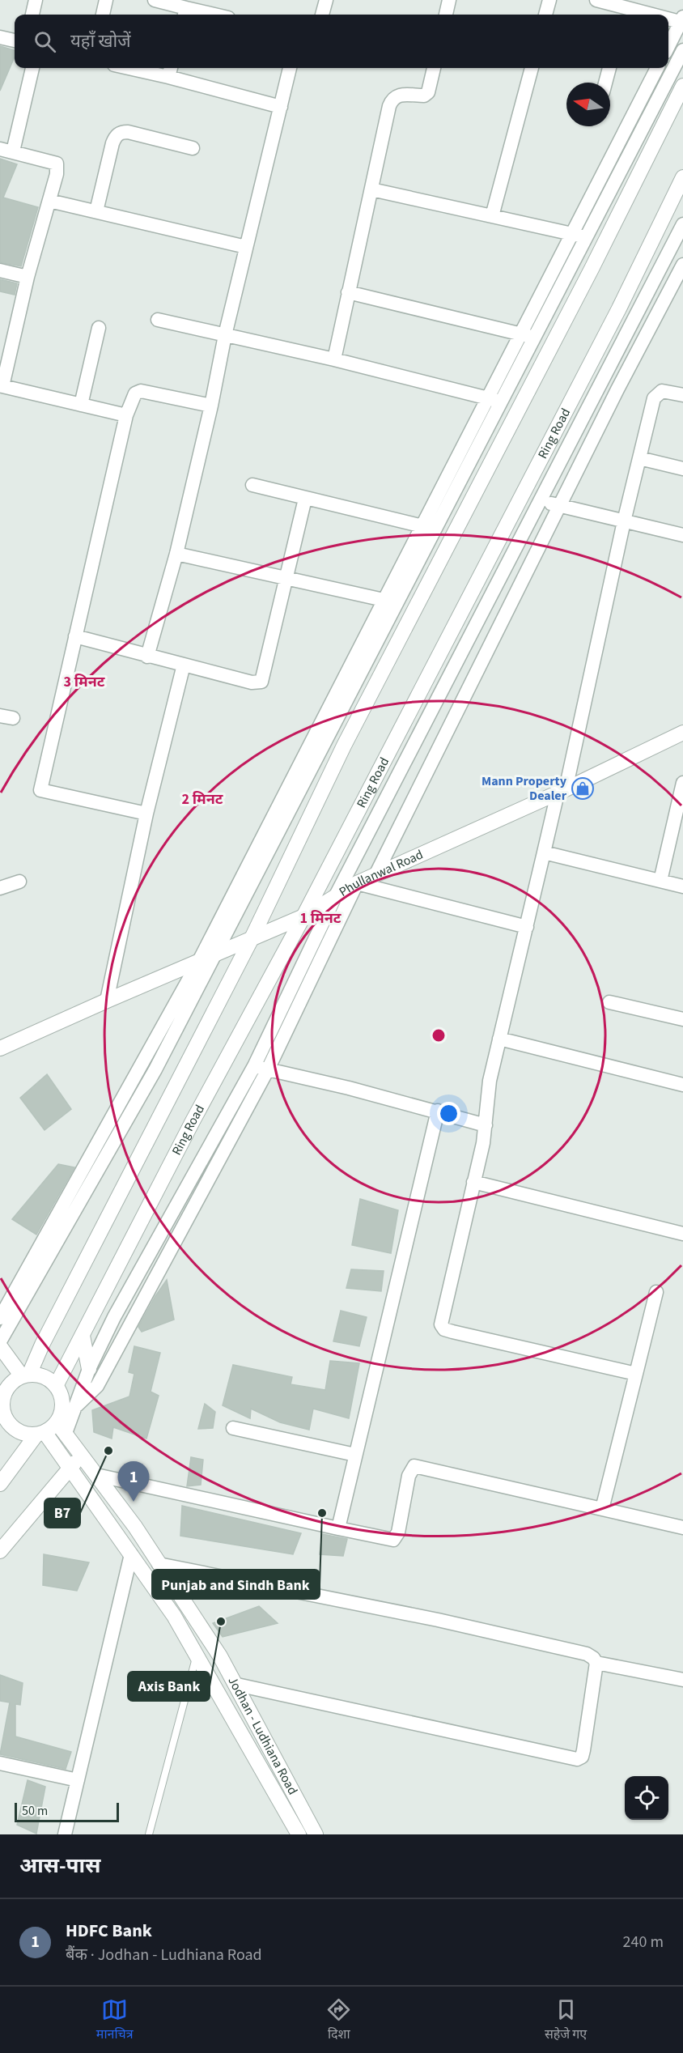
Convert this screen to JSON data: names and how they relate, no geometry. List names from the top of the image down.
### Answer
{
  "streets": {
    "street": ["Ring Road", "Phullanwal Road", "Jodhan - Ludhiana Road"]
  },
  "crossings": [
    ["Ring Road", "Phullanwal Road"],
    ["Ring Road", "Jodhan - Ludhiana Road"]
  ],
  "places": {
    "shop": ["Mann Property Dealer"],
    "other": ["B7", "Punjab and Sindh Bank", "Axis Bank"]
  },
  "scale_bar": "50 m",
  "north": "left",
  "page": {
    "search": "यहाँ खोजें",
    "pins": "1",
    "scale": "50 m",
    "heading": "आस-पास",
    "list": [
      {
        "mark": "1",
        "name": "HDFC Bank",
        "note": "बैंक · Jodhan - Ludhiana Road",
        "value": "240 m"
      }
    ],
    "nav": ["मानचित्र", "दिशा", "सहेजे गए"]
  },
  "rings": ["3 मिनट", "2 मिनट", "1 मिनट"]
}
